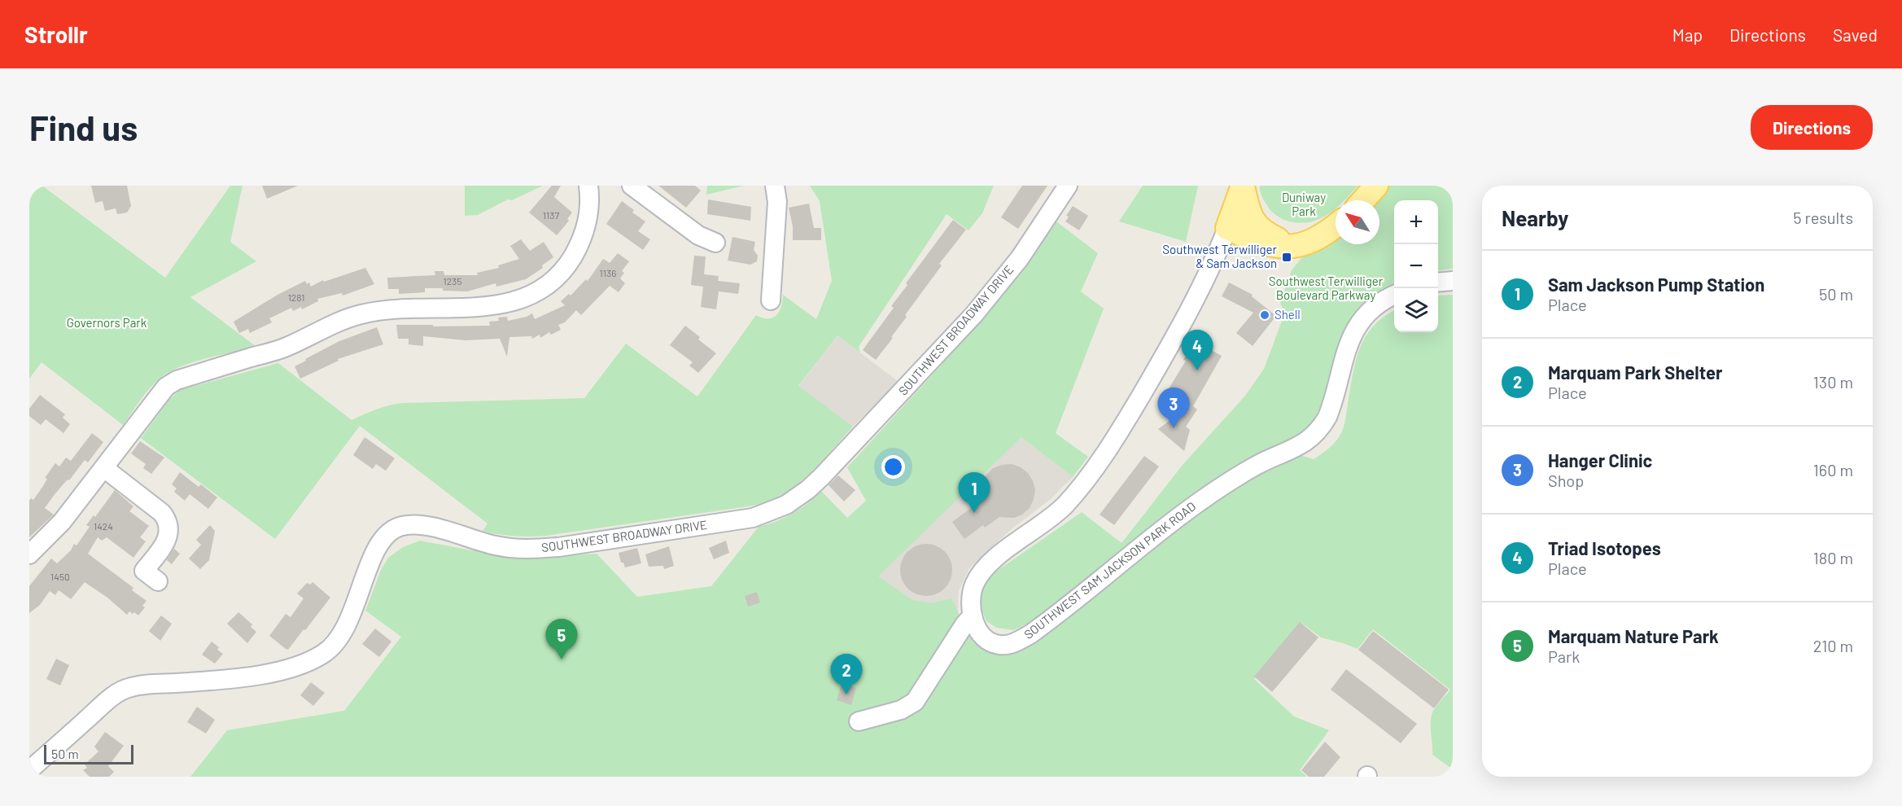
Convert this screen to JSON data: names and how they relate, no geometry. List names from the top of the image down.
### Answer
{
  "streets": {
    "street": ["SOUTHWEST BROADWAY DRIVE", "SOUTHWEST SAM JACKSON PARK ROAD"]
  },
  "parks": ["Duniway Park", "Southwest Terwilliger Boulevard Parkway", "Governors Park"],
  "places": {
    "transit": ["Southwest Terwilliger & Sam Jackson"],
    "other": ["Shell"]
  },
  "house_numbers": [
    "1137",
    "1136",
    "1235",
    "1281",
    "1424",
    "1450"
  ],
  "scale_bar": "50 m",
  "north": "top left",
  "page": {
    "header": "Strollr",
    "nav": ["Map", "Directions", "Saved"],
    "buttons": "Directions",
    "title": "Find us",
    "heading": ["Nearby", "5 results"],
    "map_buttons": ["+", "−"],
    "list": [
      {
        "mark": "1",
        "name": "Sam Jackson Pump Station",
        "note": "Place",
        "value": "50 m"
      },
      {
        "mark": "2",
        "name": "Marquam Park Shelter",
        "note": "Place",
        "value": "130 m"
      },
      {
        "mark": "3",
        "name": "Hanger Clinic",
        "note": "Shop",
        "value": "160 m"
      },
      {
        "mark": "4",
        "name": "Triad Isotopes",
        "note": "Place",
        "value": "180 m"
      },
      {
        "mark": "5",
        "name": "Marquam Nature Park",
        "note": "Park",
        "value": "210 m"
      }
    ],
    "pins": [
      "4",
      "3",
      "1",
      "5",
      "2"
    ],
    "scale": "50 m"
  }
}
